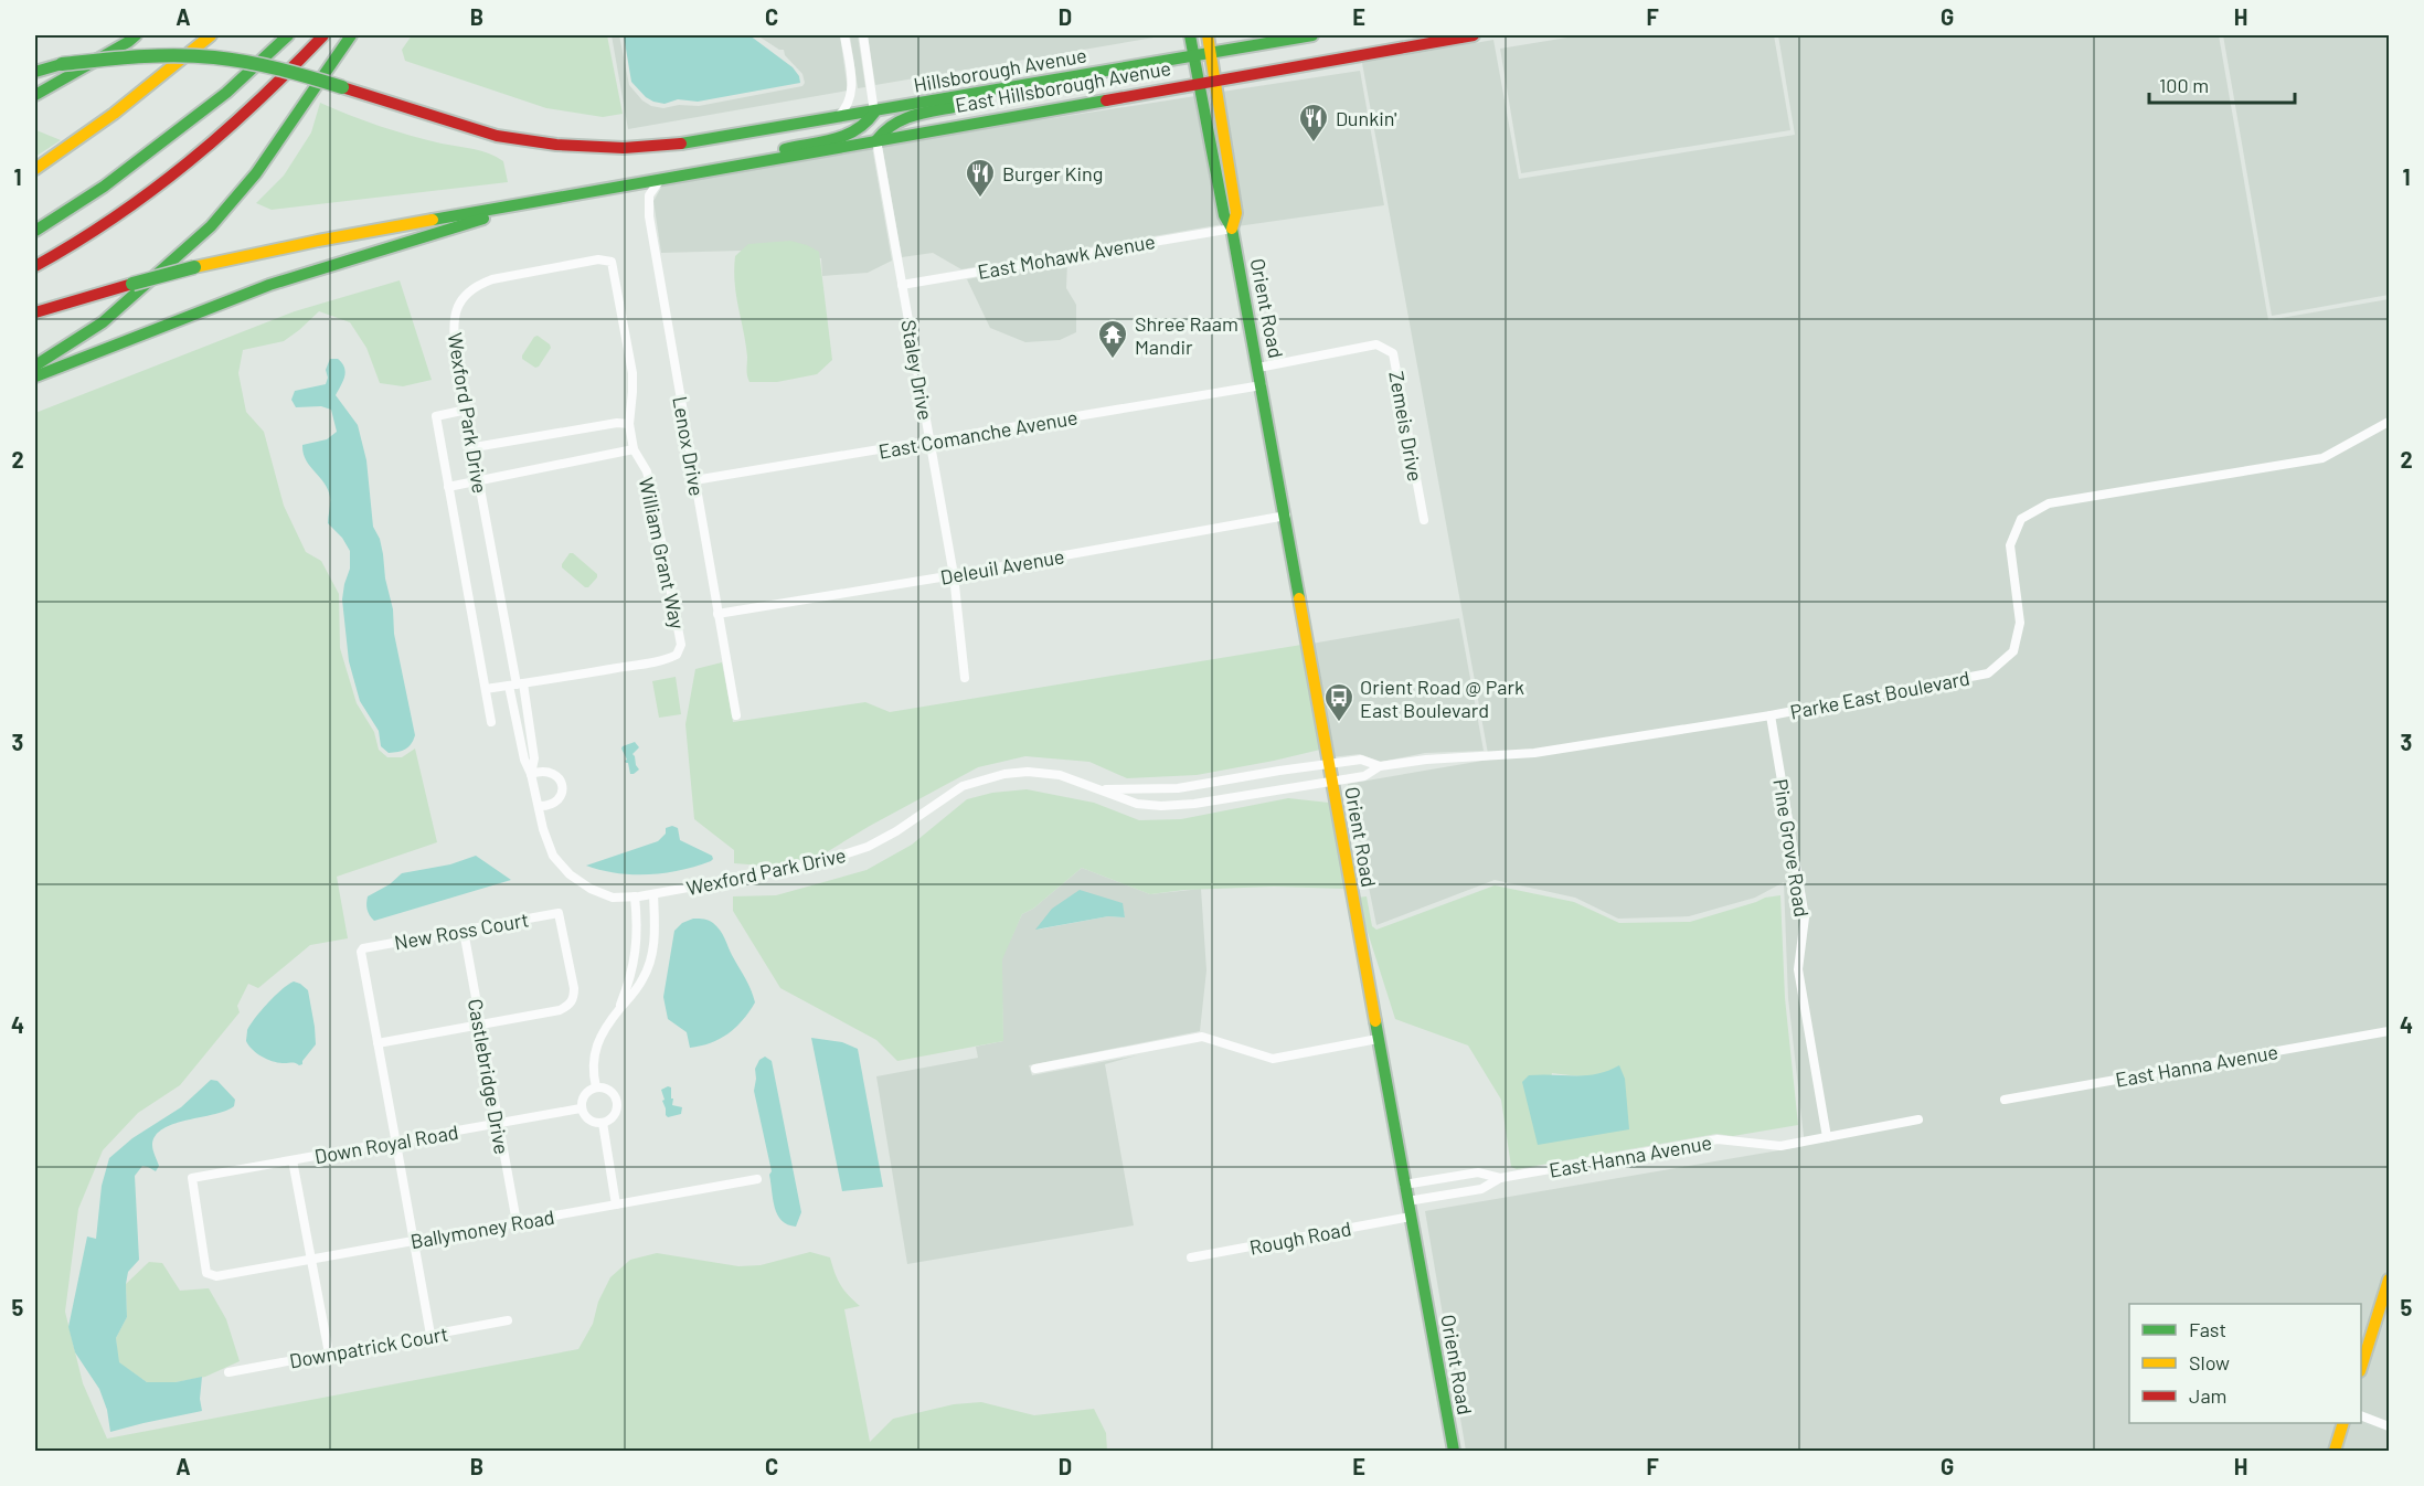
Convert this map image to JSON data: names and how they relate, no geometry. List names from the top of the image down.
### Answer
{
  "streets": {
    "main road": ["Hillsborough Avenue", "East Hillsborough Avenue", "Orient Road"],
    "street": [
      "East Mohawk Avenue",
      "Staley Drive",
      "Wexford Park Drive",
      "Zemeis Drive",
      "East Comanche Avenue",
      "Lenox Drive",
      "William Grant Way",
      "Deleuil Avenue",
      "Parke East Boulevard",
      "Pine Grove Road",
      "New Ross Court",
      "East Hanna Avenue",
      "Castlebridge Drive",
      "Down Royal Road",
      "Ballymoney Road",
      "Rough Road",
      "Downpatrick Court"
    ]
  },
  "crossings": [
    ["Hillsborough Avenue", "Orient Road"],
    ["East Hillsborough Avenue", "Orient Road"],
    ["East Hillsborough Avenue", "Staley Drive"],
    ["East Hillsborough Avenue", "Lenox Drive"],
    ["East Mohawk Avenue", "Orient Road"],
    ["East Mohawk Avenue", "Staley Drive"],
    ["Orient Road", "Wexford Park Drive"],
    ["Orient Road", "Zemeis Drive"],
    ["Orient Road", "East Comanche Avenue"],
    ["Orient Road", "Deleuil Avenue"],
    ["Orient Road", "Parke East Boulevard"],
    ["Orient Road", "East Hanna Avenue"],
    ["Orient Road", "Rough Road"],
    ["Staley Drive", "East Comanche Avenue"],
    ["Staley Drive", "Deleuil Avenue"],
    ["Wexford Park Drive", "William Grant Way"],
    ["Wexford Park Drive", "Parke East Boulevard"],
    ["East Comanche Avenue", "Lenox Drive"],
    ["Lenox Drive", "Deleuil Avenue"],
    ["Parke East Boulevard", "Pine Grove Road"],
    ["Pine Grove Road", "East Hanna Avenue"],
    ["New Ross Court", "Castlebridge Drive"],
    ["Castlebridge Drive", "Down Royal Road"],
    ["Castlebridge Drive", "Ballymoney Road"],
    ["Down Royal Road", "Ballymoney Road"]
  ],
  "places": {
    "restaurant": ["Dunkin'", "Burger King"],
    "temple": ["Shree Raam Mandir"],
    "bus stop": ["Orient Road @ Park East Boulevard"]
  },
  "legend": ["Fast", "Slow", "Jam"],
  "scale_bar": "100 m",
  "grid": {
    "columns": [
      "A",
      "B",
      "C",
      "D",
      "E",
      "F",
      "G",
      "H"
    ],
    "rows": [
      "1",
      "2",
      "3",
      "4",
      "5"
    ]
  }
}
